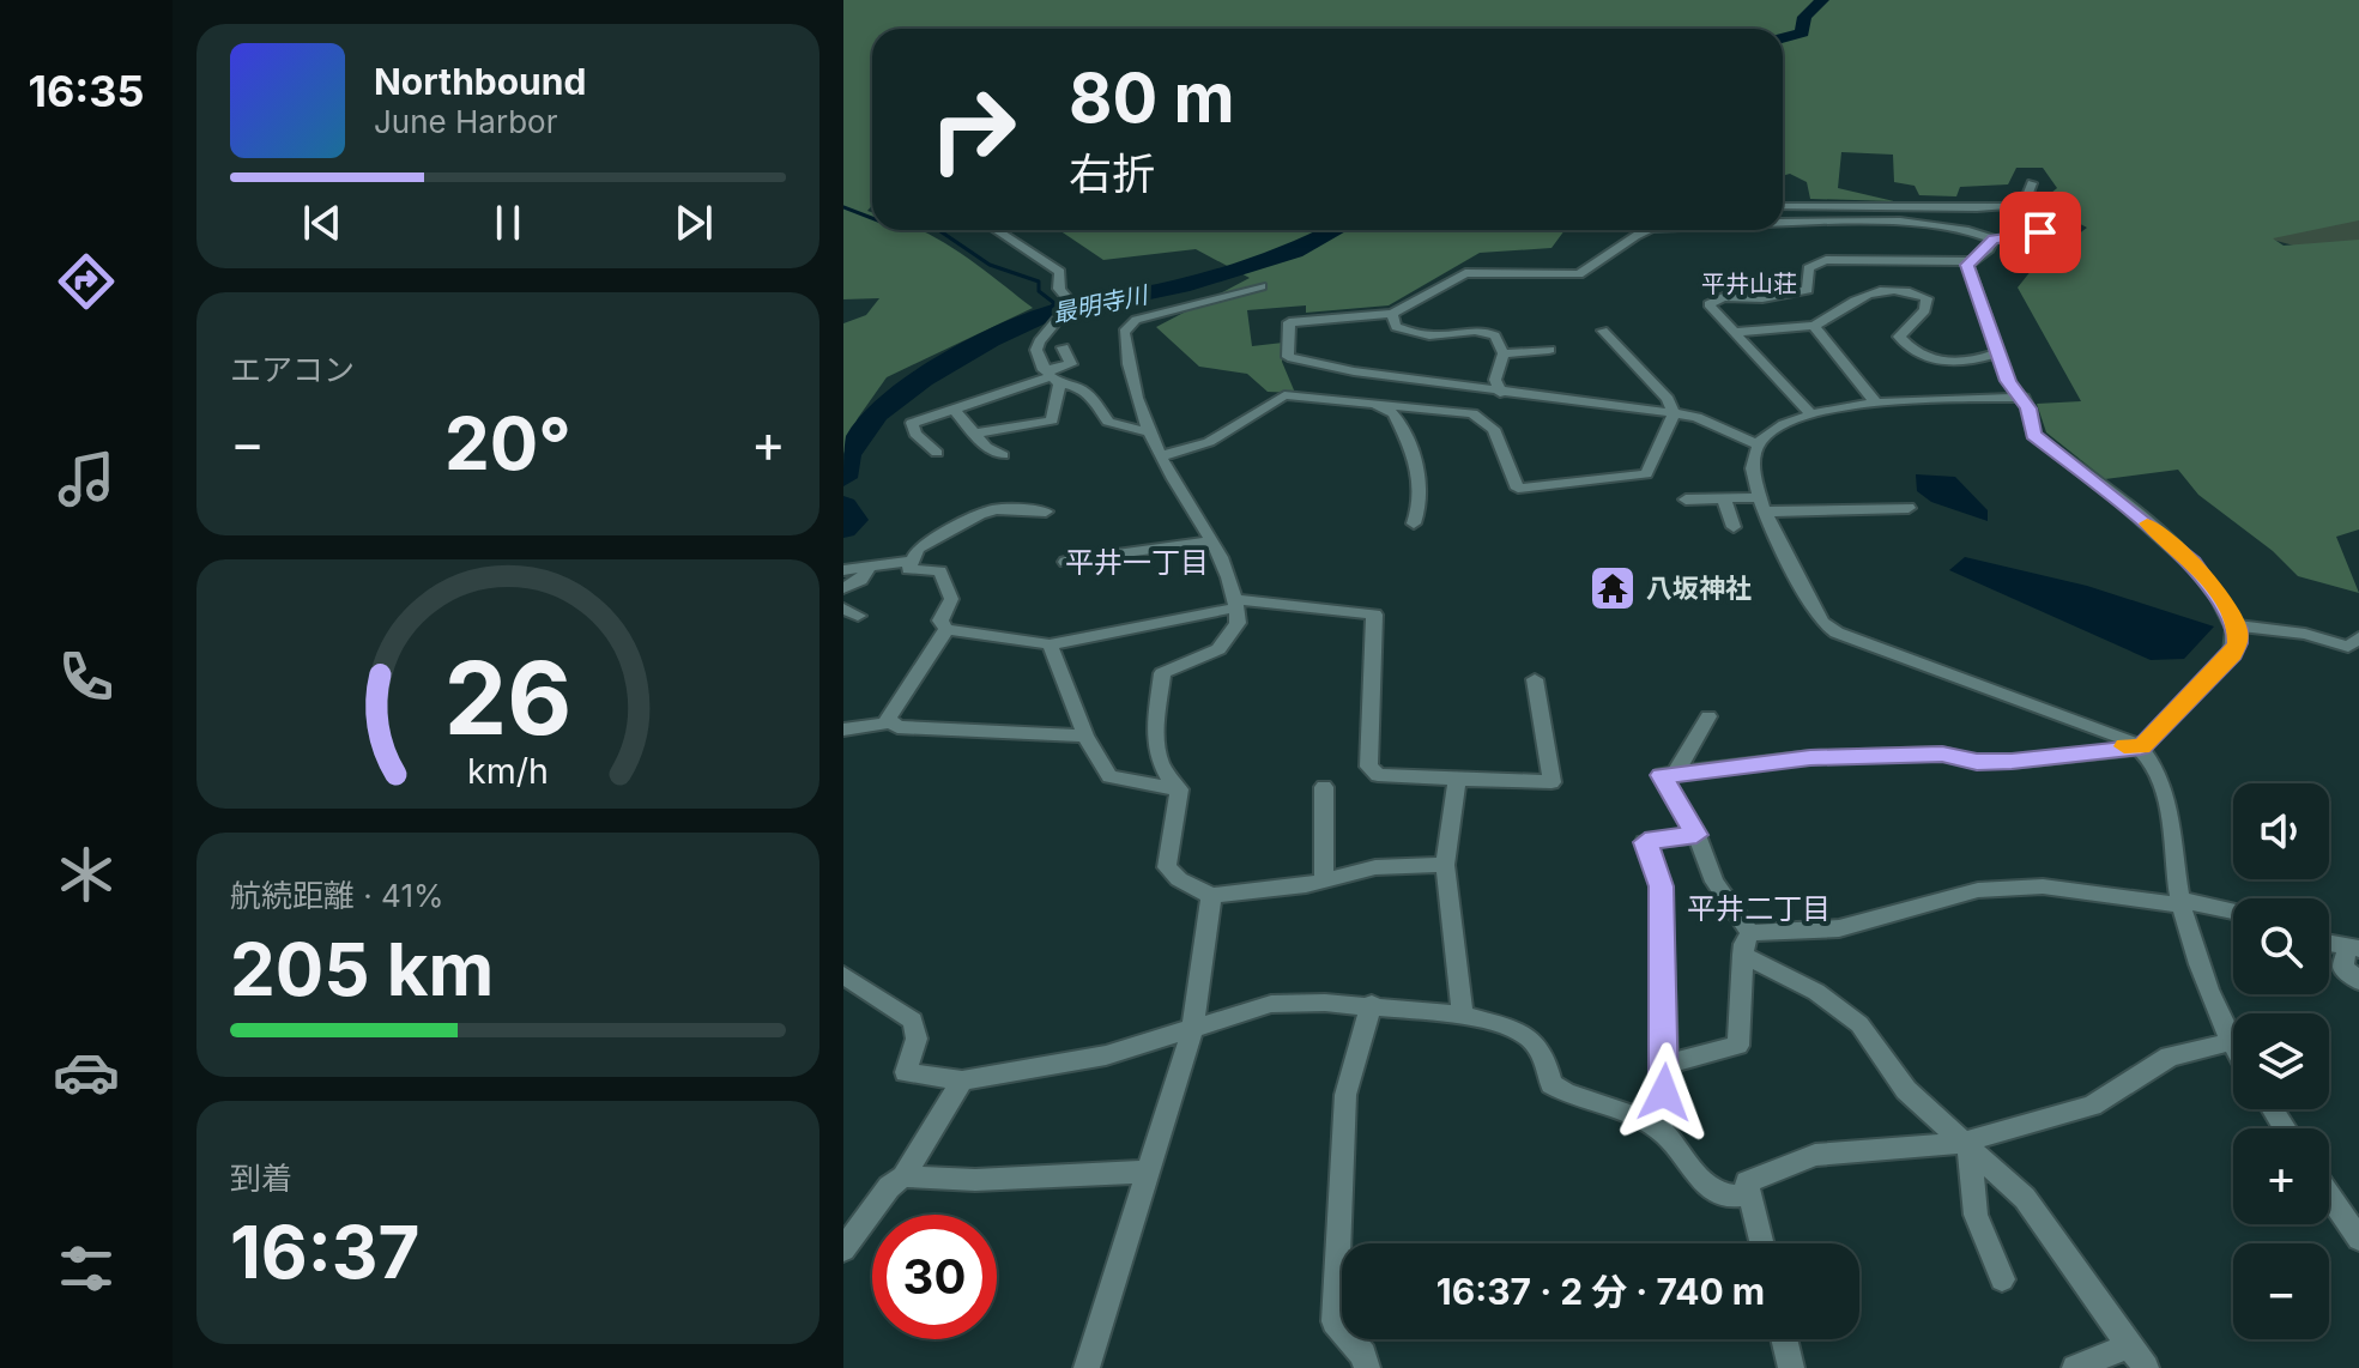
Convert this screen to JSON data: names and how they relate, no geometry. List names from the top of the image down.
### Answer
{
  "districts": ["平井山荘", "平井一丁目", "平井二丁目"],
  "water": ["最明寺川"],
  "places": {
    "temple": ["八坂神社"]
  },
  "page": {
    "tabs": "16:35",
    "turn": ["80 m", "右折"],
    "song": ["Northbound", "June Harbor"],
    "tile": [
      "エアコン",
      ["航続距離 · 41%", "205 km"],
      ["到着", "16:37"]
    ],
    "heat": ["−", "20°", "+"],
    "map_buttons": ["+", "−"],
    "limit": "30",
    "trip": "16:37 · 2 分 · 740 m",
    "gauge": ["26", "km/h"]
  }
}
